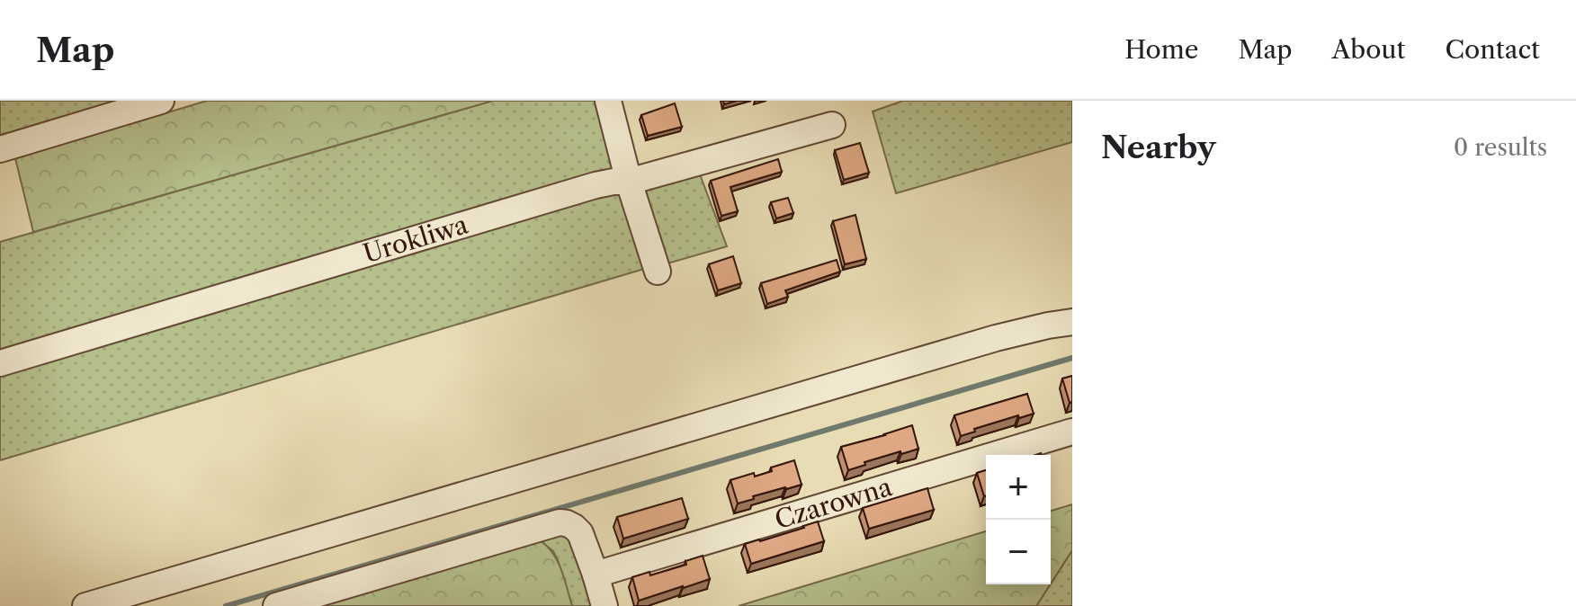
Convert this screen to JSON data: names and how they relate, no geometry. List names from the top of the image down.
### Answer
{
  "streets": {
    "street": ["Urokliwa", "Czarowna"]
  },
  "page": {
    "header": "Map",
    "nav": [
      "Home",
      "Map",
      "About",
      "Contact"
    ],
    "heading": ["Nearby", "0 results"],
    "map_buttons": ["+", "−"]
  }
}
